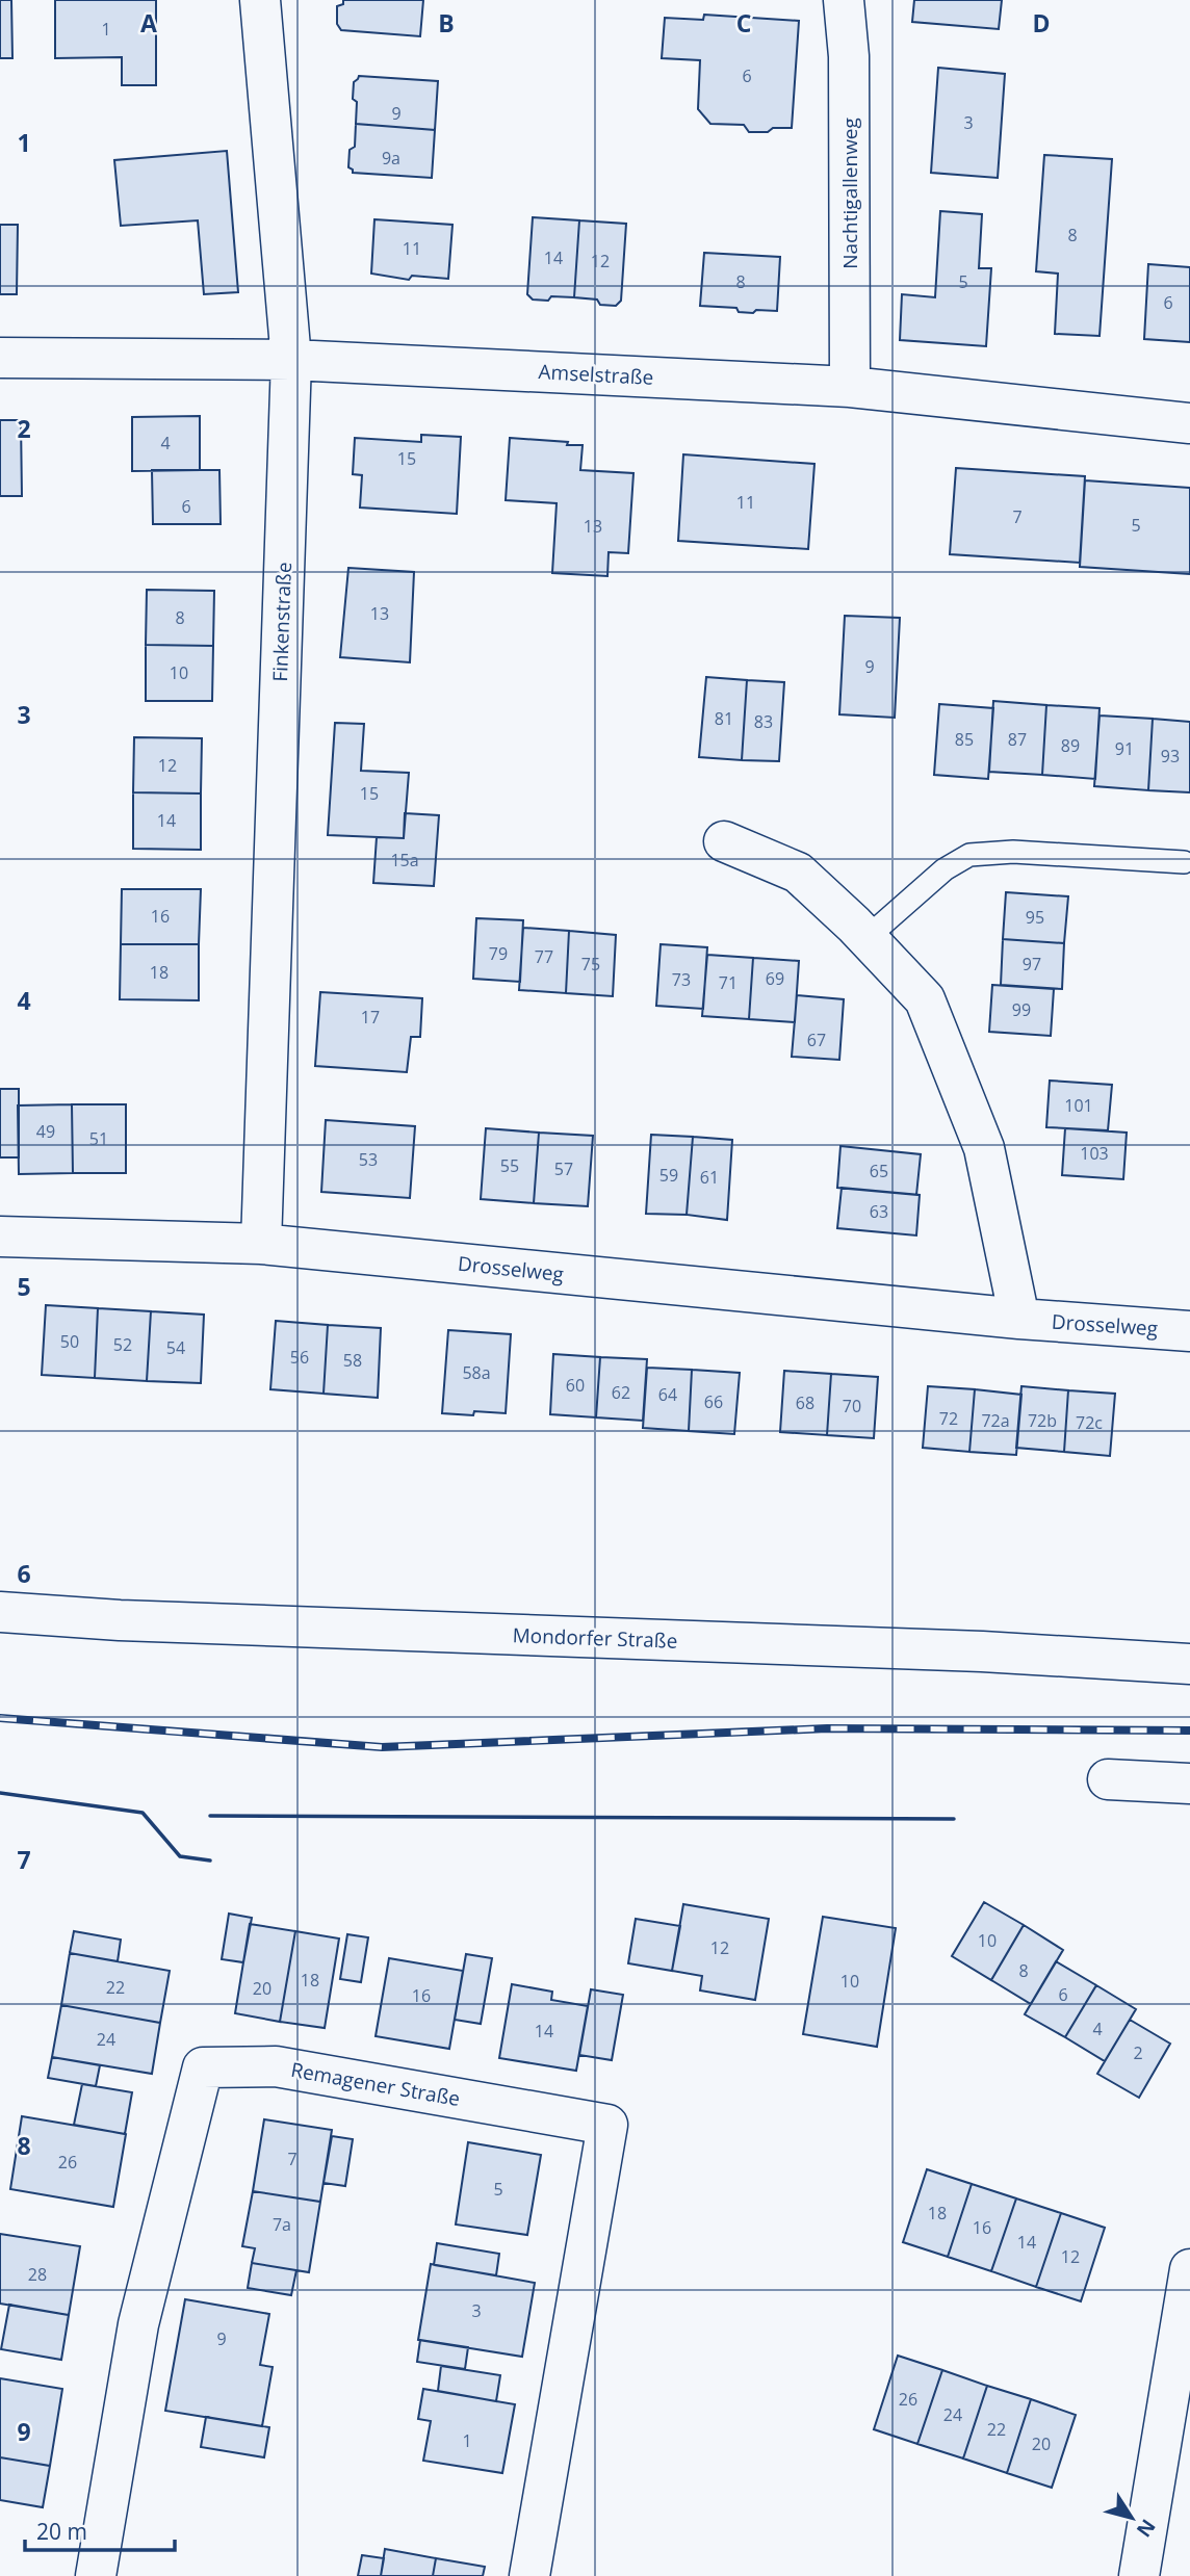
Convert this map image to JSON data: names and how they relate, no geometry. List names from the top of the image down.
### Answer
{
  "streets": {
    "street": [
      "Nachtigallenweg",
      "Amselstraße",
      "Finkenstraße",
      "Drosselweg",
      "Mondorfer Straße",
      "Remagener Straße"
    ]
  },
  "crossings": [
    ["Nachtigallenweg", "Amselstraße"],
    ["Amselstraße", "Finkenstraße"],
    ["Finkenstraße", "Drosselweg"]
  ],
  "house_numbers": [
    "1",
    "6",
    "9",
    "3",
    "9a",
    "8",
    "11",
    "14",
    "12",
    "8",
    "5",
    "6",
    "4",
    "15",
    "11",
    "6",
    "7",
    "5",
    "13",
    "13",
    "8",
    "9",
    "10",
    "81",
    "83",
    "85",
    "87",
    "89",
    "91",
    "93",
    "12",
    "15",
    "14",
    "15a",
    "16",
    "95",
    "79",
    "77",
    "75",
    "97",
    "18",
    "69",
    "73",
    "71",
    "99",
    "17",
    "67",
    "101",
    "49",
    "51",
    "103",
    "53",
    "55",
    "57",
    "65",
    "59",
    "61",
    "63",
    "50",
    "52",
    "54",
    "56",
    "58",
    "58a",
    "60",
    "62",
    "64",
    "66",
    "68",
    "70",
    "72",
    "72a",
    "72b",
    "72c",
    "10",
    "12",
    "8",
    "18",
    "10",
    "22",
    "20",
    "6",
    "16",
    "4",
    "14",
    "24",
    "2",
    "7",
    "26",
    "5",
    "18",
    "7a",
    "16",
    "14",
    "12",
    "28",
    "3",
    "9",
    "26",
    "24",
    "22",
    "1",
    "20"
  ],
  "scale_bar": "20 m",
  "north": "bottom right",
  "grid": {
    "columns": [
      "A",
      "B",
      "C",
      "D"
    ],
    "rows": [
      "1",
      "2",
      "3",
      "4",
      "5",
      "6",
      "7",
      "8",
      "9"
    ]
  }
}
